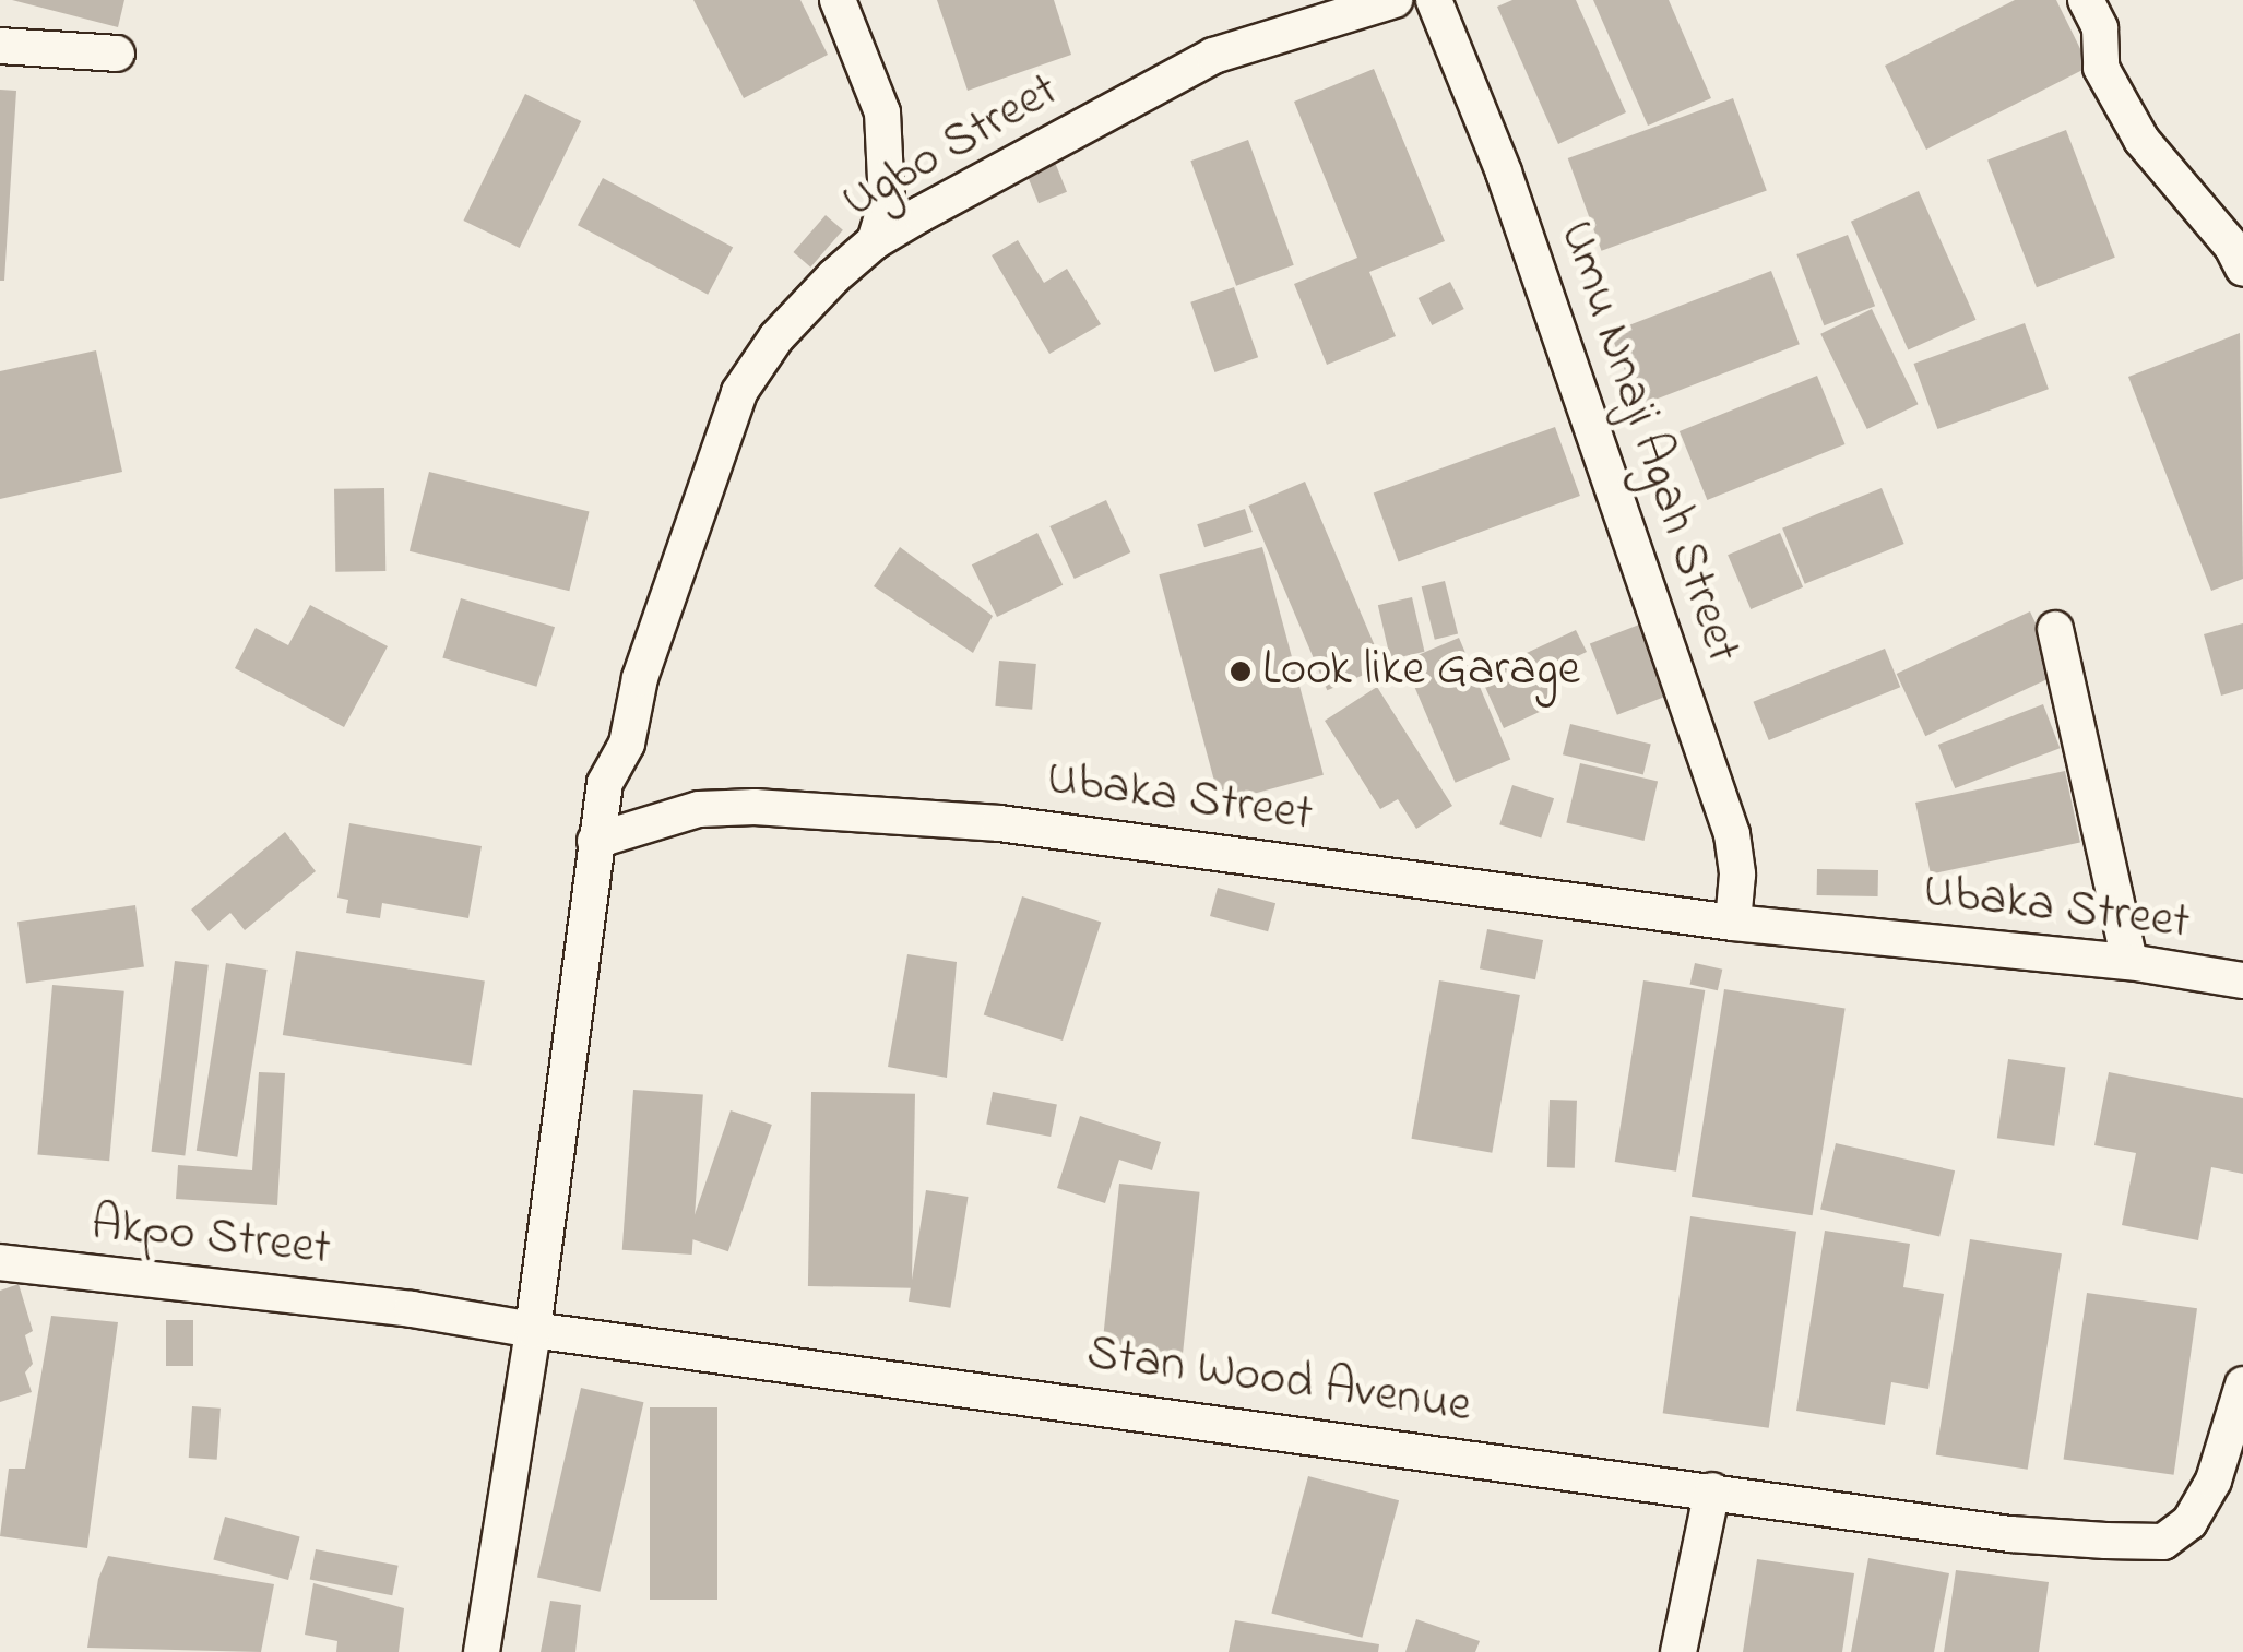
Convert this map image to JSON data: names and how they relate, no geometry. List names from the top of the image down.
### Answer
{
  "streets": {
    "street": [
      "Ugbo Street",
      "Umu Nnaji Agah Street",
      "Ubaka Street",
      "Akpo Street",
      "Stan Wood Avenue"
    ]
  },
  "crossings": [
    ["Ugbo Street", "Ubaka Street"],
    ["Umu Nnaji Agah Street", "Ubaka Street"],
    ["Akpo Street", "Stan Wood Avenue"]
  ],
  "places": ["Look like Garage"]
}
